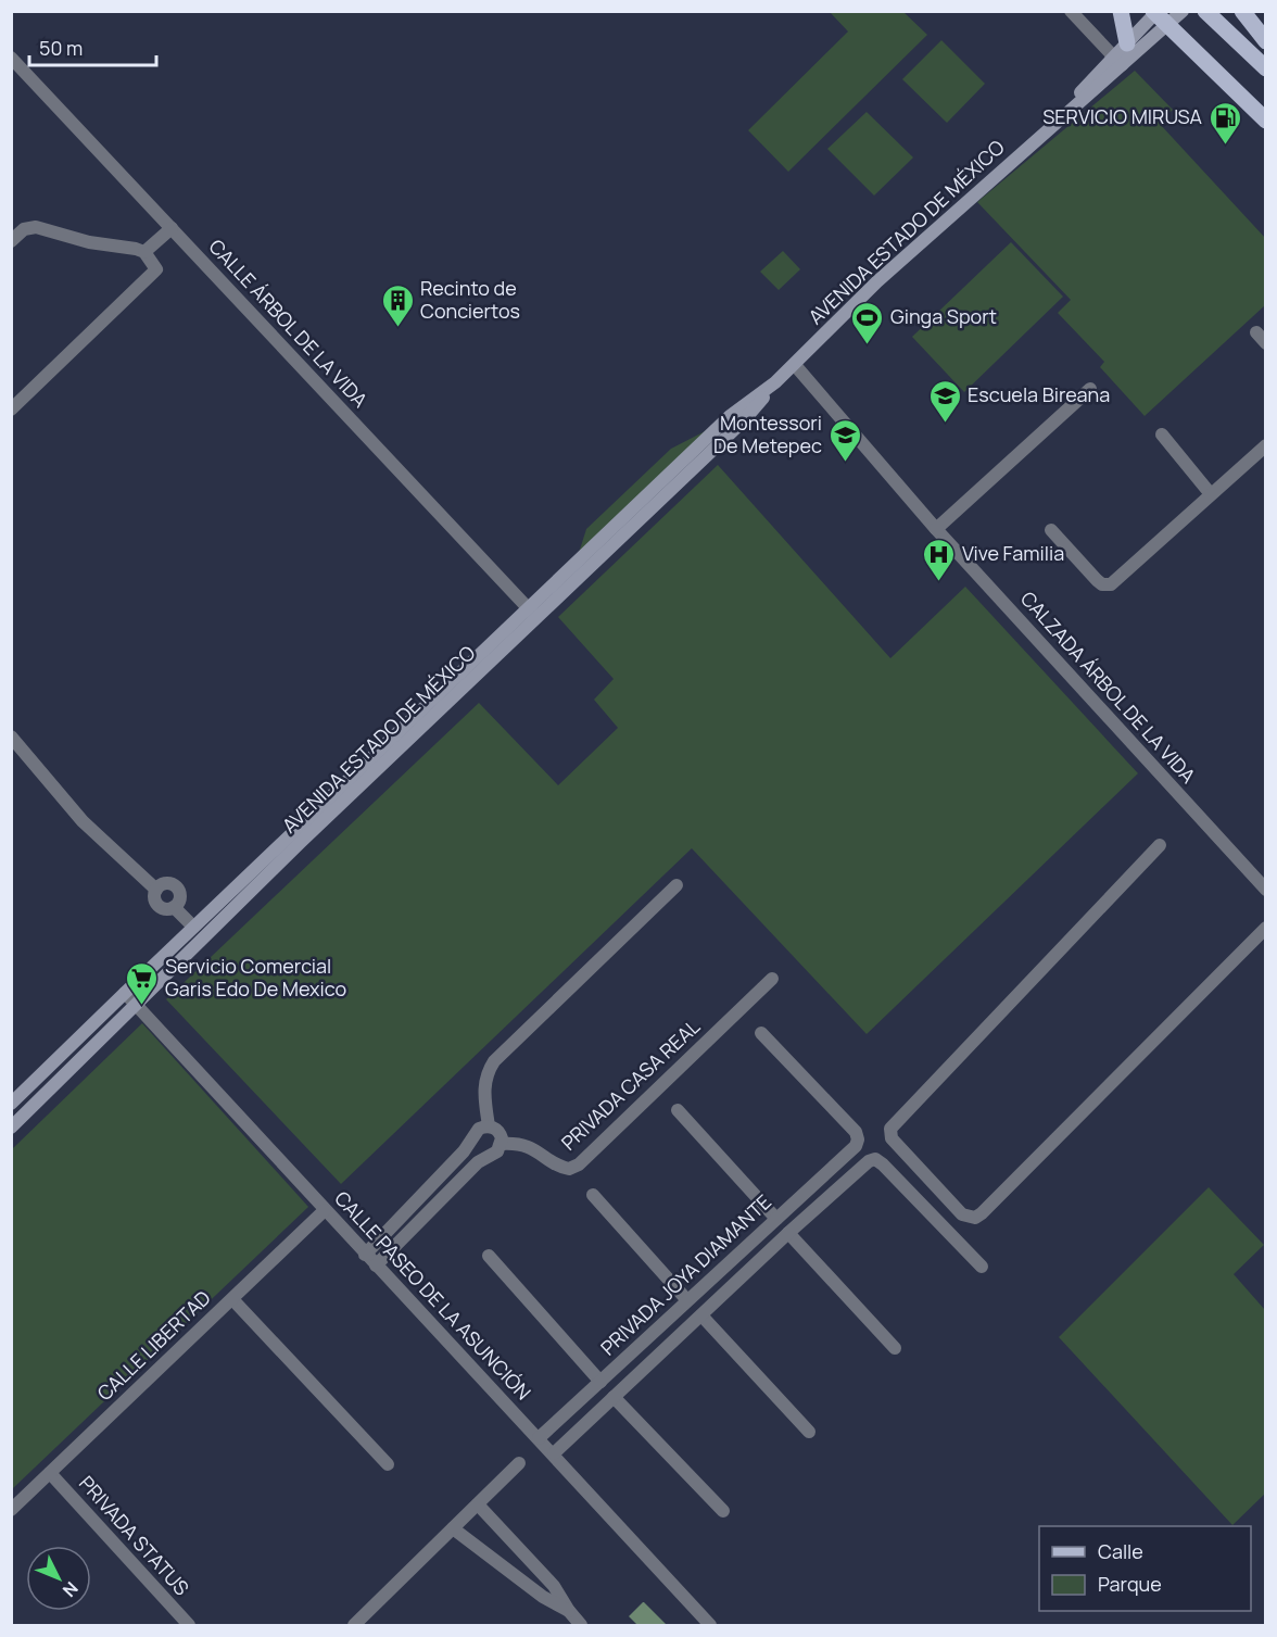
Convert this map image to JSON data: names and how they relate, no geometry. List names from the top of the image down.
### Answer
{
  "streets": {
    "main road": ["AVENIDA ESTADO DE MÉXICO"],
    "street": [
      "CALLE ÁRBOL DE LA VIDA",
      "CALZADA ÁRBOL DE LA VIDA",
      "PRIVADA CASA REAL",
      "PRIVADA JOYA DIAMANTE",
      "CALLE PASEO DE LA ASUNCIÓN",
      "CALLE LIBERTAD",
      "PRIVADA STATUS"
    ]
  },
  "crossings": [
    ["AVENIDA ESTADO DE MÉXICO", "CALLE ÁRBOL DE LA VIDA"],
    ["AVENIDA ESTADO DE MÉXICO", "CALZADA ÁRBOL DE LA VIDA"],
    ["AVENIDA ESTADO DE MÉXICO", "CALLE PASEO DE LA ASUNCIÓN"],
    ["PRIVADA JOYA DIAMANTE", "CALLE PASEO DE LA ASUNCIÓN"],
    ["CALLE PASEO DE LA ASUNCIÓN", "CALLE LIBERTAD"],
    ["CALLE LIBERTAD", "PRIVADA STATUS"]
  ],
  "places": {
    "fuel station": ["SERVICIO MIRUSA"],
    "building": ["Recinto de Conciertos"],
    "sports": ["Ginga Sport"],
    "school or university": ["Escuela Bireana", "Montessori De Metepec"],
    "hospital": ["Vive Familia"],
    "supermarket": ["Servicio Comercial Garis Edo De Mexico"]
  },
  "legend": ["Calle", "Parque"],
  "scale_bar": "50 m",
  "north": "bottom right"
}
